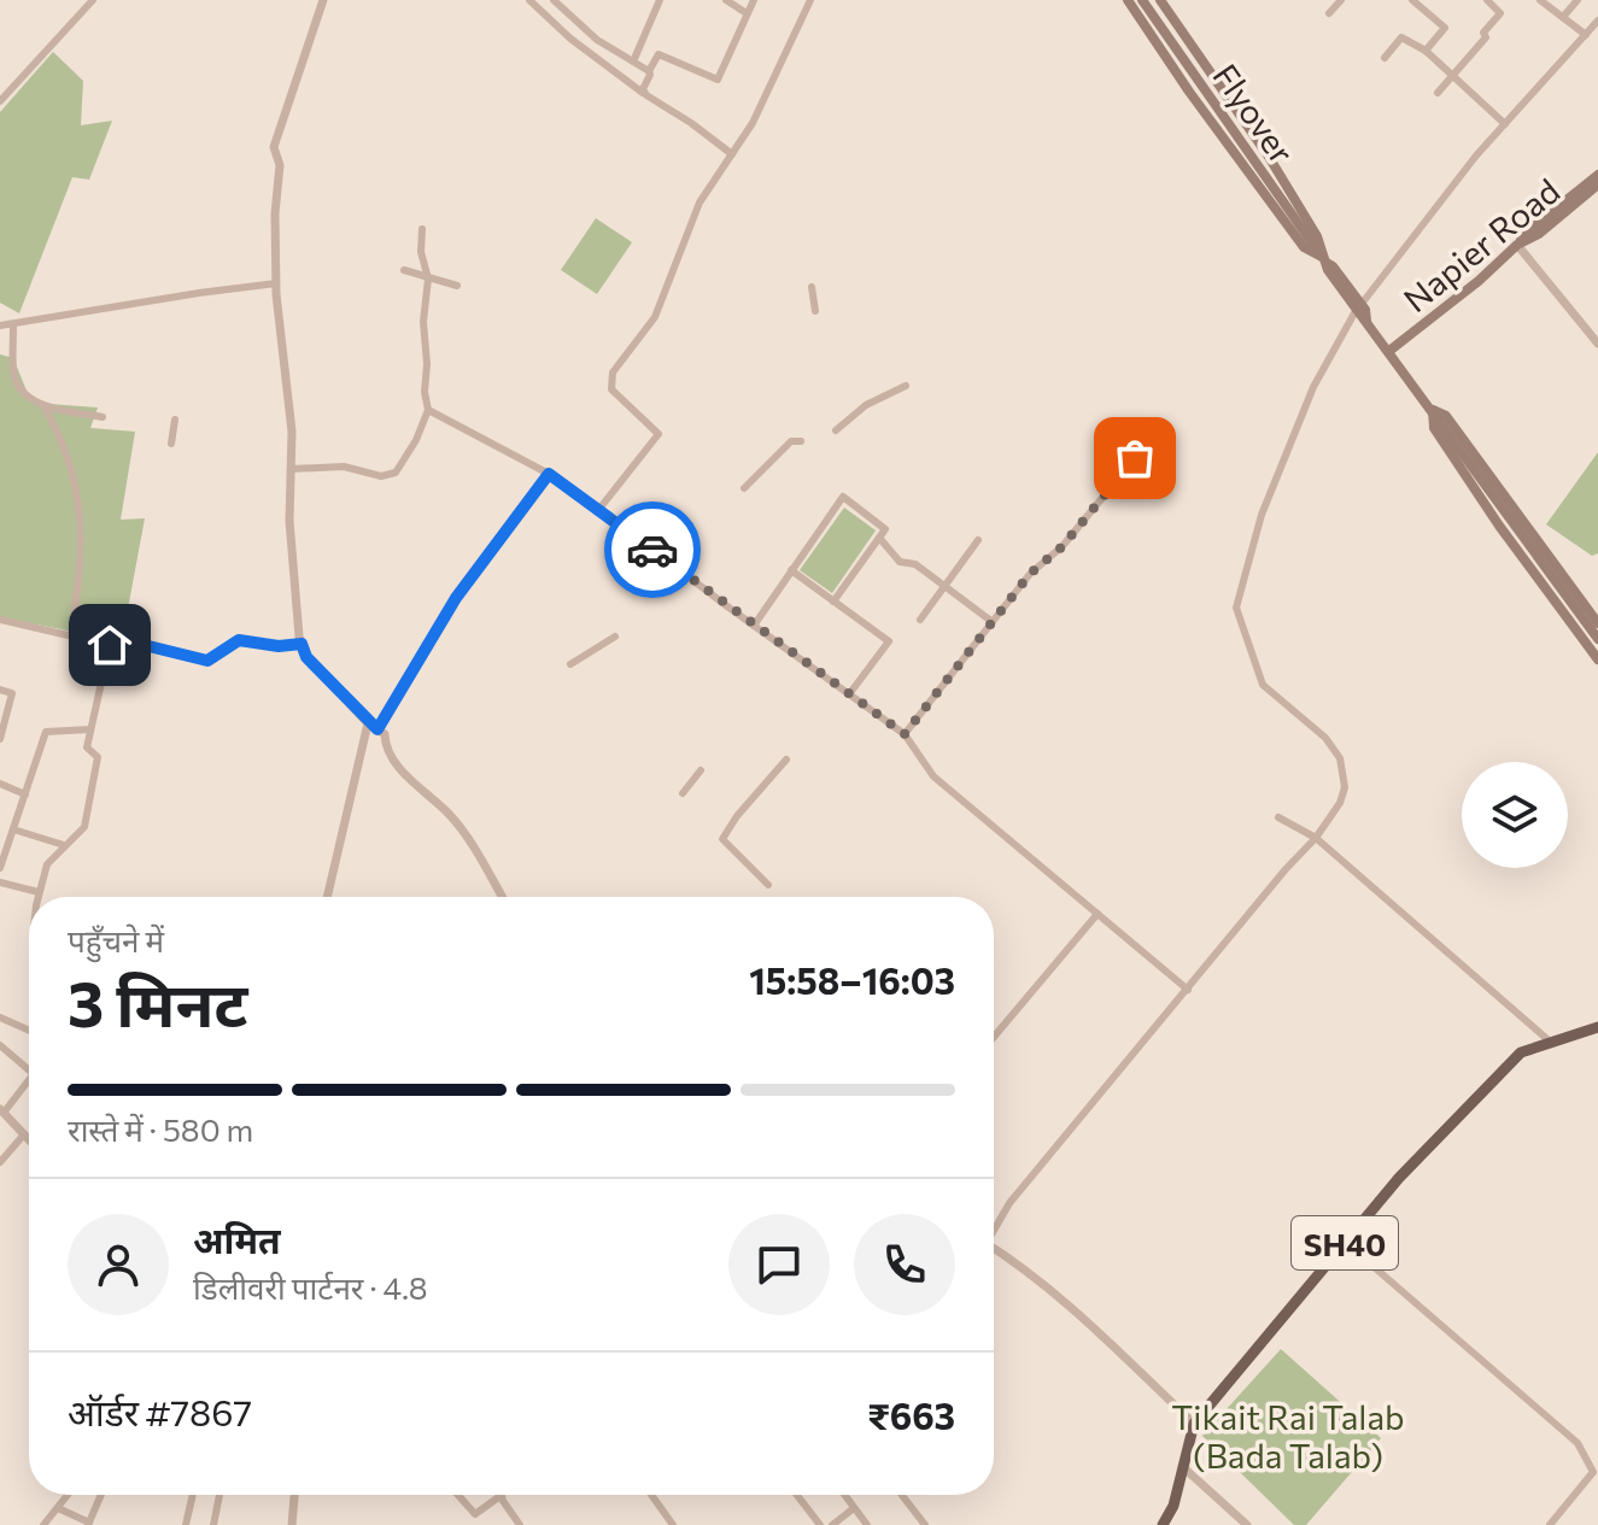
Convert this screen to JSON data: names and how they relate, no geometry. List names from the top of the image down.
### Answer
{
  "streets": {
    "main road": ["Flyover", "Napier Road", "SH40"]
  },
  "parks": ["Tikait Rai Talab (Bada Talab)"],
  "page": {
    "heading": ["3 मिनट", "पहुँचने में", "15:58–16:03"],
    "panel": [
      "अमित",
      "डिलीवरी पार्टनर · 4.8",
      "ऑर्डर #7867",
      "₹663"
    ],
    "bar": "रास्ते में · 580 m"
  }
}
